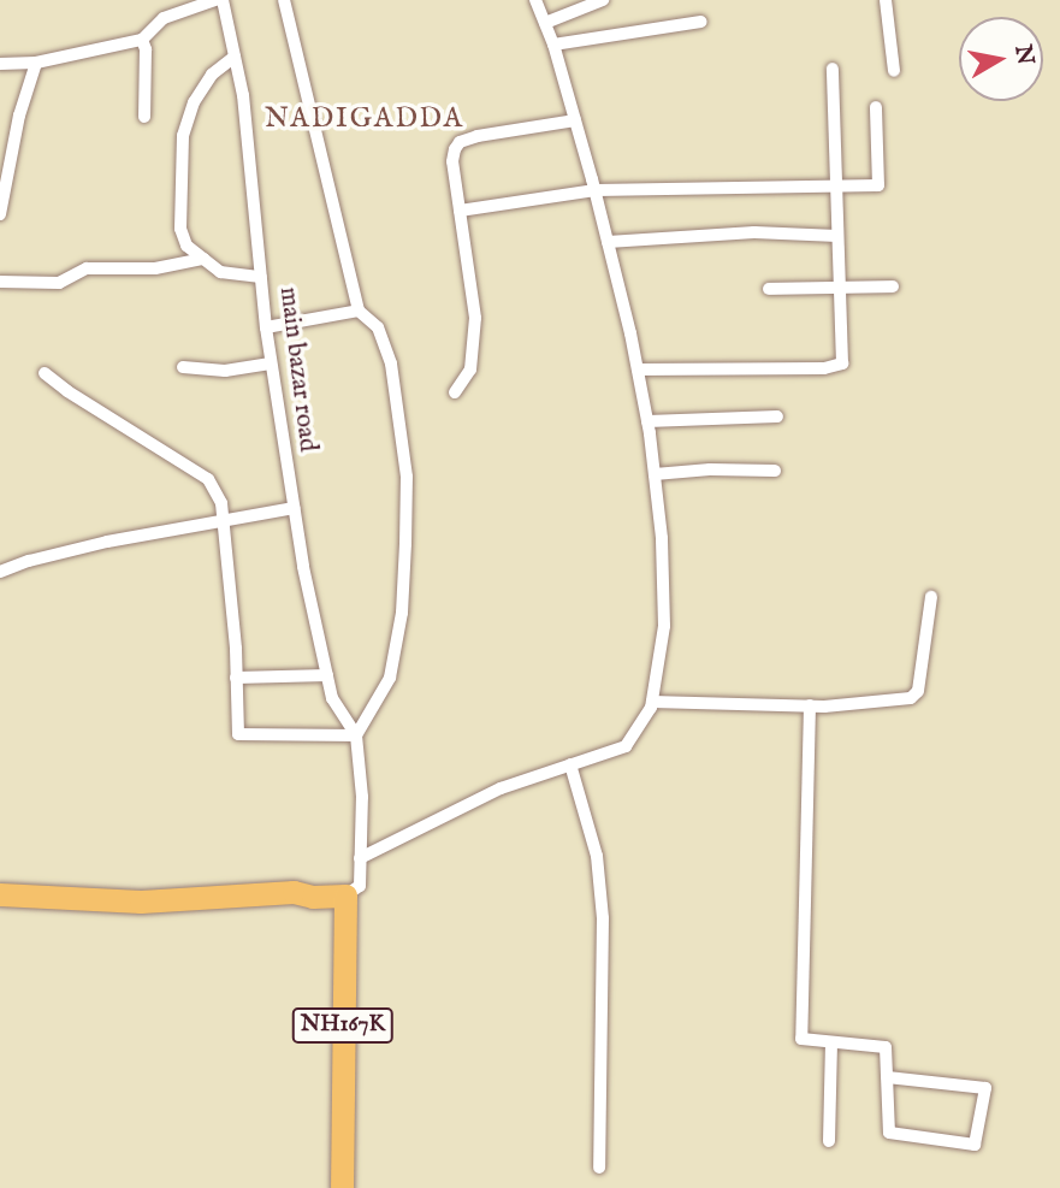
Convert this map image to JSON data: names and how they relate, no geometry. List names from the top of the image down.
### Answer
{
  "streets": {
    "highway": ["NH167K"],
    "street": ["main bazar road"]
  },
  "districts": ["NADIGADDA"],
  "north": "right"
}
